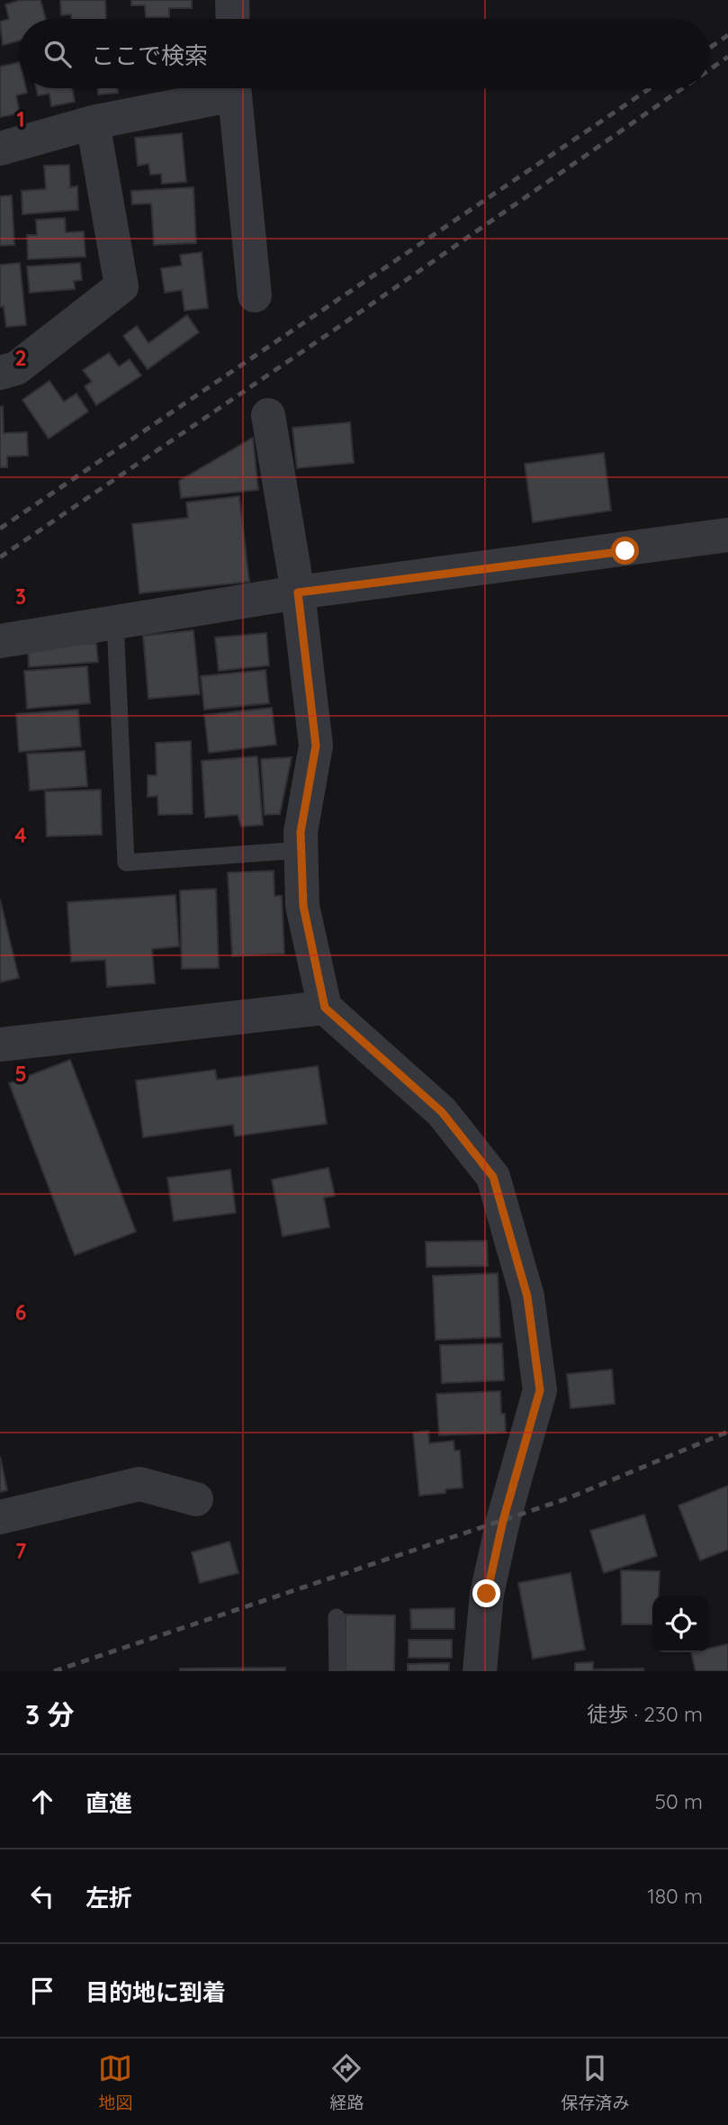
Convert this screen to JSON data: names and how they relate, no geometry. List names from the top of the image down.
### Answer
{
  "page": {
    "search": "ここで検索",
    "heading": ["3 分", "徒歩 · 230 m"],
    "list": [
      ["直進", "50 m"],
      ["左折", "180 m"],
      "目的地に到着"
    ],
    "nav": ["地図", "経路", "保存済み"]
  },
  "grid": {
    "rows": [
      "1",
      "2",
      "3",
      "4",
      "5",
      "6",
      "7"
    ]
  }
}
